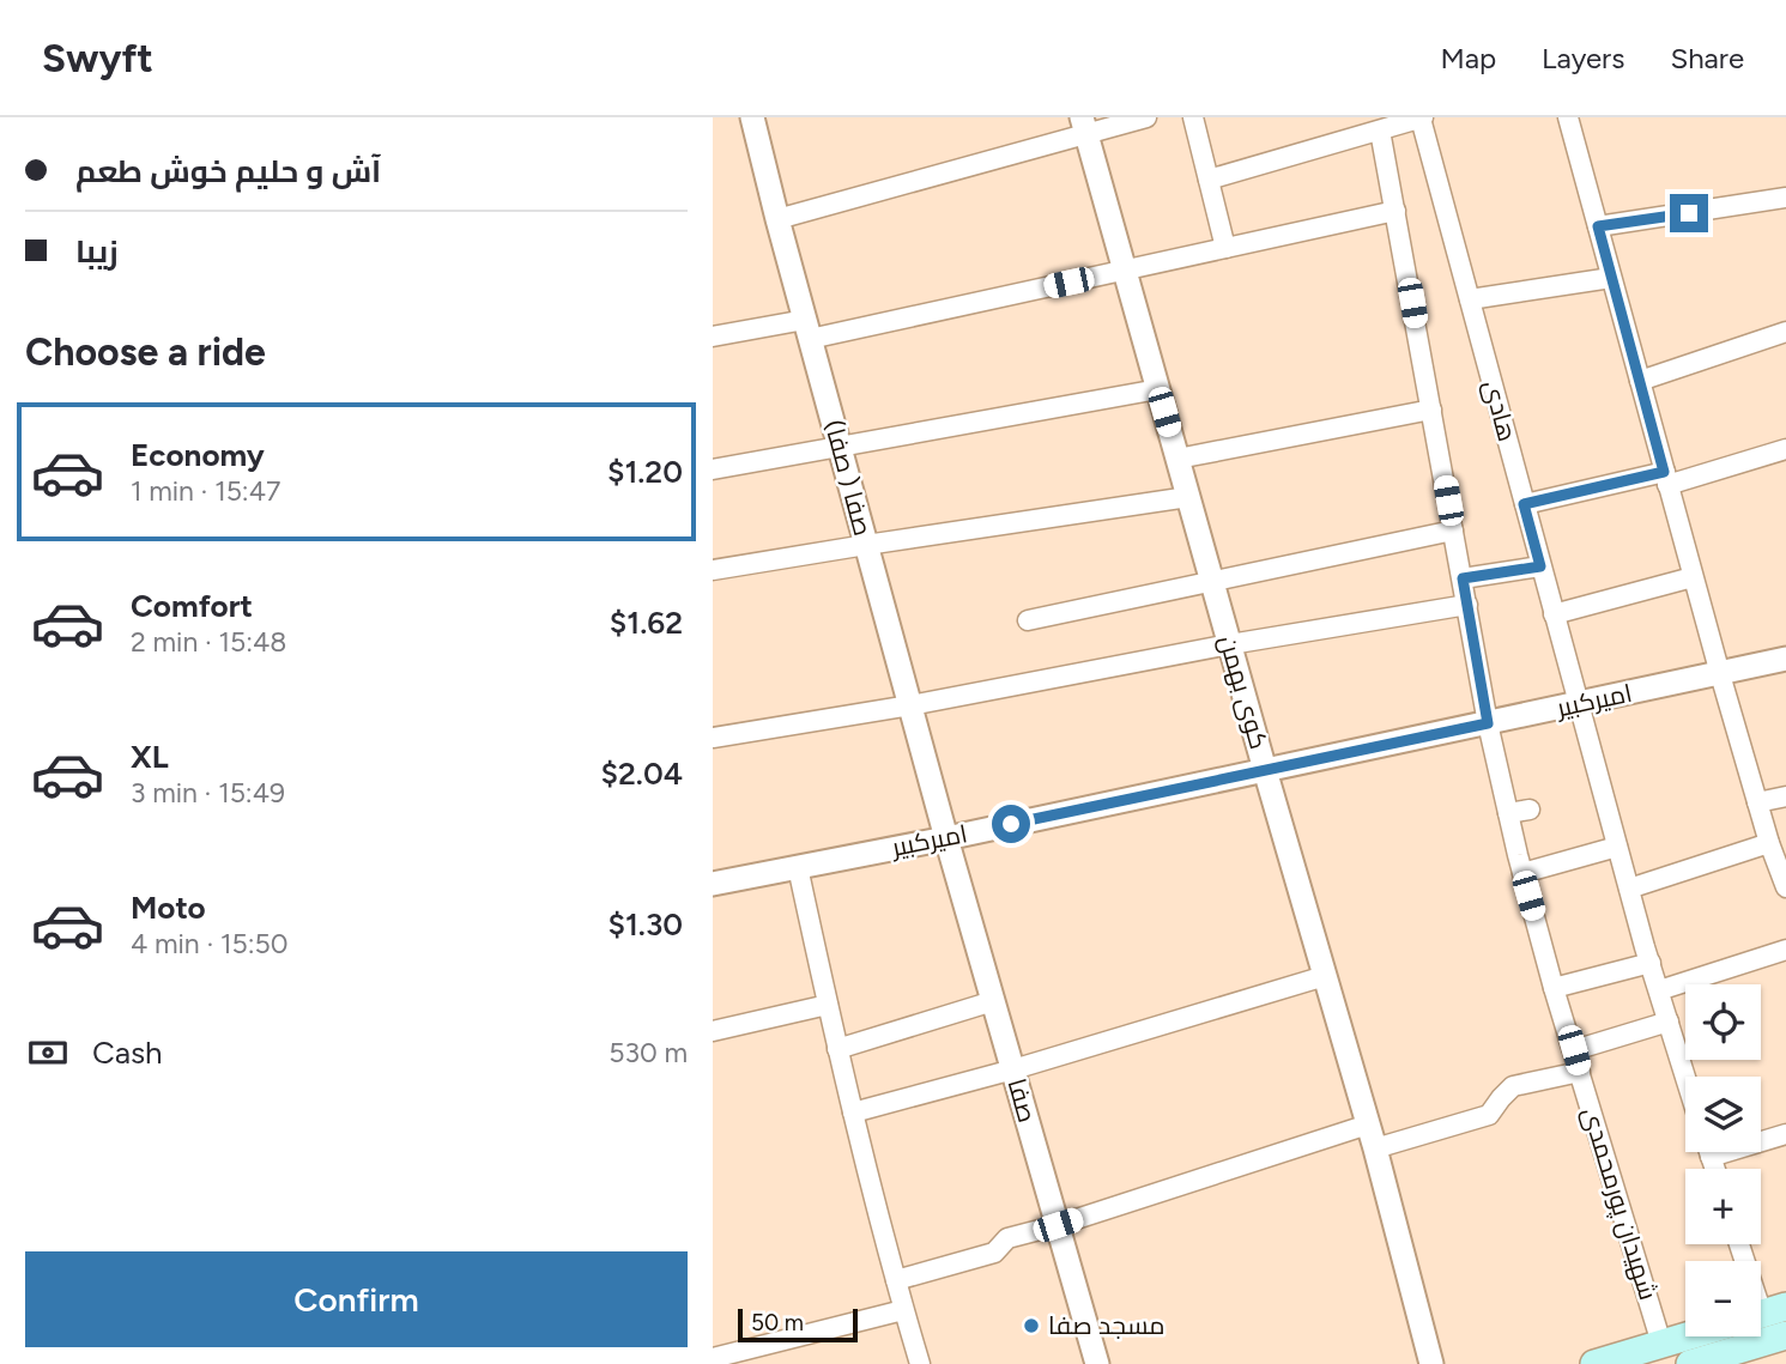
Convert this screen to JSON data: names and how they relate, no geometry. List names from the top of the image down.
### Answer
{
  "streets": {
    "street": [
      "هادی",
      "صفا ( صفا)",
      "کوی بهمن",
      "امیرکبیر",
      "صفا",
      "شهیدان پورمحمدی"
    ]
  },
  "crossings": [
    ["هادی", "امیرکبیر"],
    ["صفا ( صفا)", "امیرکبیر"],
    ["صفا ( صفا)", "صفا"],
    ["کوی بهمن", "امیرکبیر"],
    ["امیرکبیر", "صفا"],
    ["امیرکبیر", "شهیدان پورمحمدی"]
  ],
  "places": ["مسجد صفا"],
  "scale_bar": "50 m",
  "page": {
    "header": "Swyft",
    "nav": ["Map", "Layers", "Share"],
    "banner": ["آش و حلیم خوش طعم", "زیبا"],
    "heading": "Choose a ride",
    "list": [
      {
        "name": "Economy",
        "note": "1 min · 15:47",
        "value": "$1.20"
      },
      {
        "name": "Comfort",
        "note": "2 min · 15:48",
        "value": "$1.62"
      },
      {
        "name": "XL",
        "note": "3 min · 15:49",
        "value": "$2.04"
      },
      {
        "name": "Moto",
        "note": "4 min · 15:50",
        "value": "$1.30"
      }
    ],
    "map_buttons": ["+", "−"],
    "pay": ["Cash", "530 m"],
    "buttons": "Confirm",
    "scale": "50 m"
  }
}
